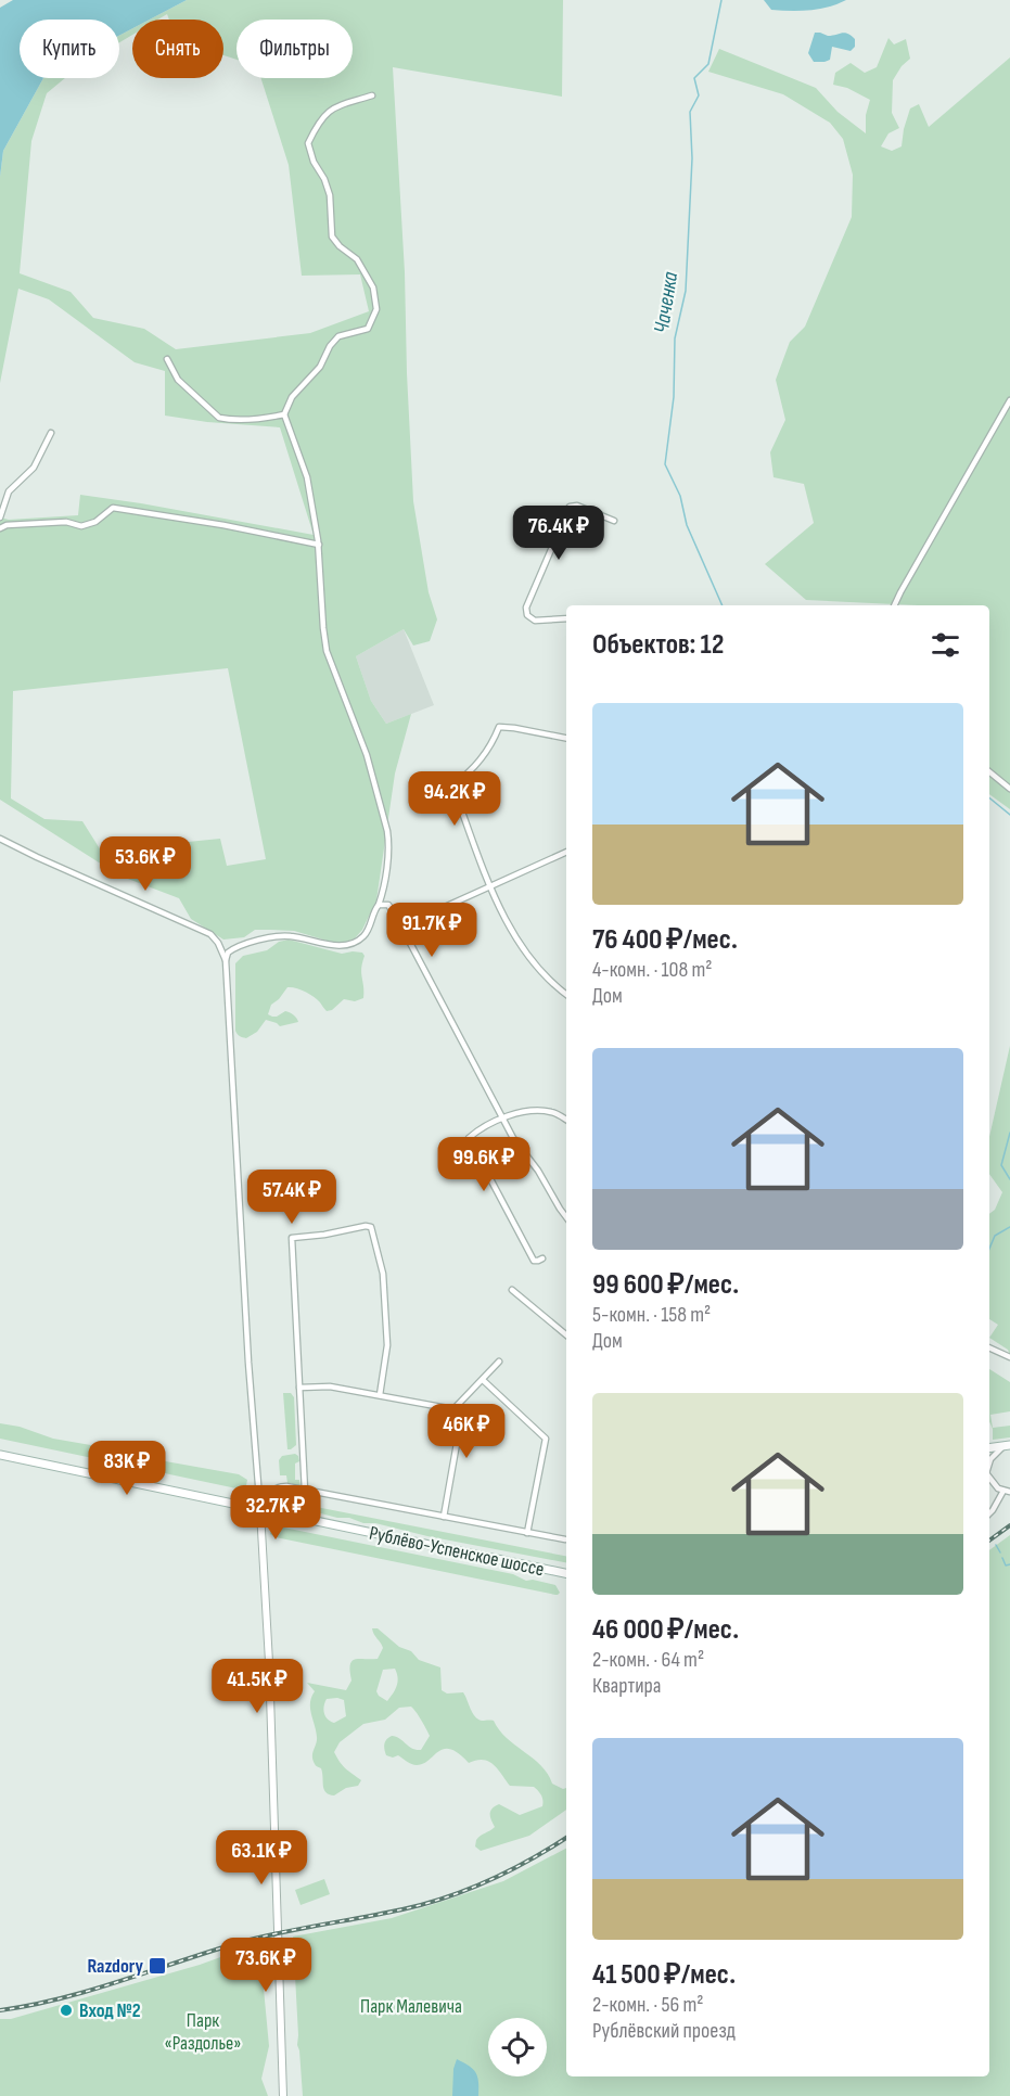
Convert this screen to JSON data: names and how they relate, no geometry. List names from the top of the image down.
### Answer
{
  "streets": {
    "main road": ["Рублёво-Успенское шоссе"]
  },
  "water": ["Чаченка"],
  "parks": ["Парк Малевича", "Парк «Раздолье»"],
  "places": {
    "transit": ["Razdory"],
    "other": ["Вход №2"]
  },
  "page": {
    "chip": ["Купить", "Снять", "Фильтры"],
    "price": [
      "76.4K ₽",
      "94.2K ₽",
      "53.6K ₽",
      "91.7K ₽",
      "99.6K ₽",
      "57.4K ₽",
      "46K ₽",
      "83K ₽",
      "32.7K ₽",
      "41.5K ₽",
      "63.1K ₽",
      "73.6K ₽"
    ],
    "heading": "Объектов: 12",
    "list": [
      {
        "name": "76 400 ₽/мес.",
        "note": "4-комн. · 108 m² · Дом"
      },
      {
        "name": "99 600 ₽/мес.",
        "note": "5-комн. · 158 m² · Дом"
      },
      {
        "name": "46 000 ₽/мес.",
        "note": "2-комн. · 64 m² · Квартира"
      },
      {
        "name": "41 500 ₽/мес.",
        "note": "2-комн. · 56 m² · Рублёвский проезд"
      }
    ]
  }
}
